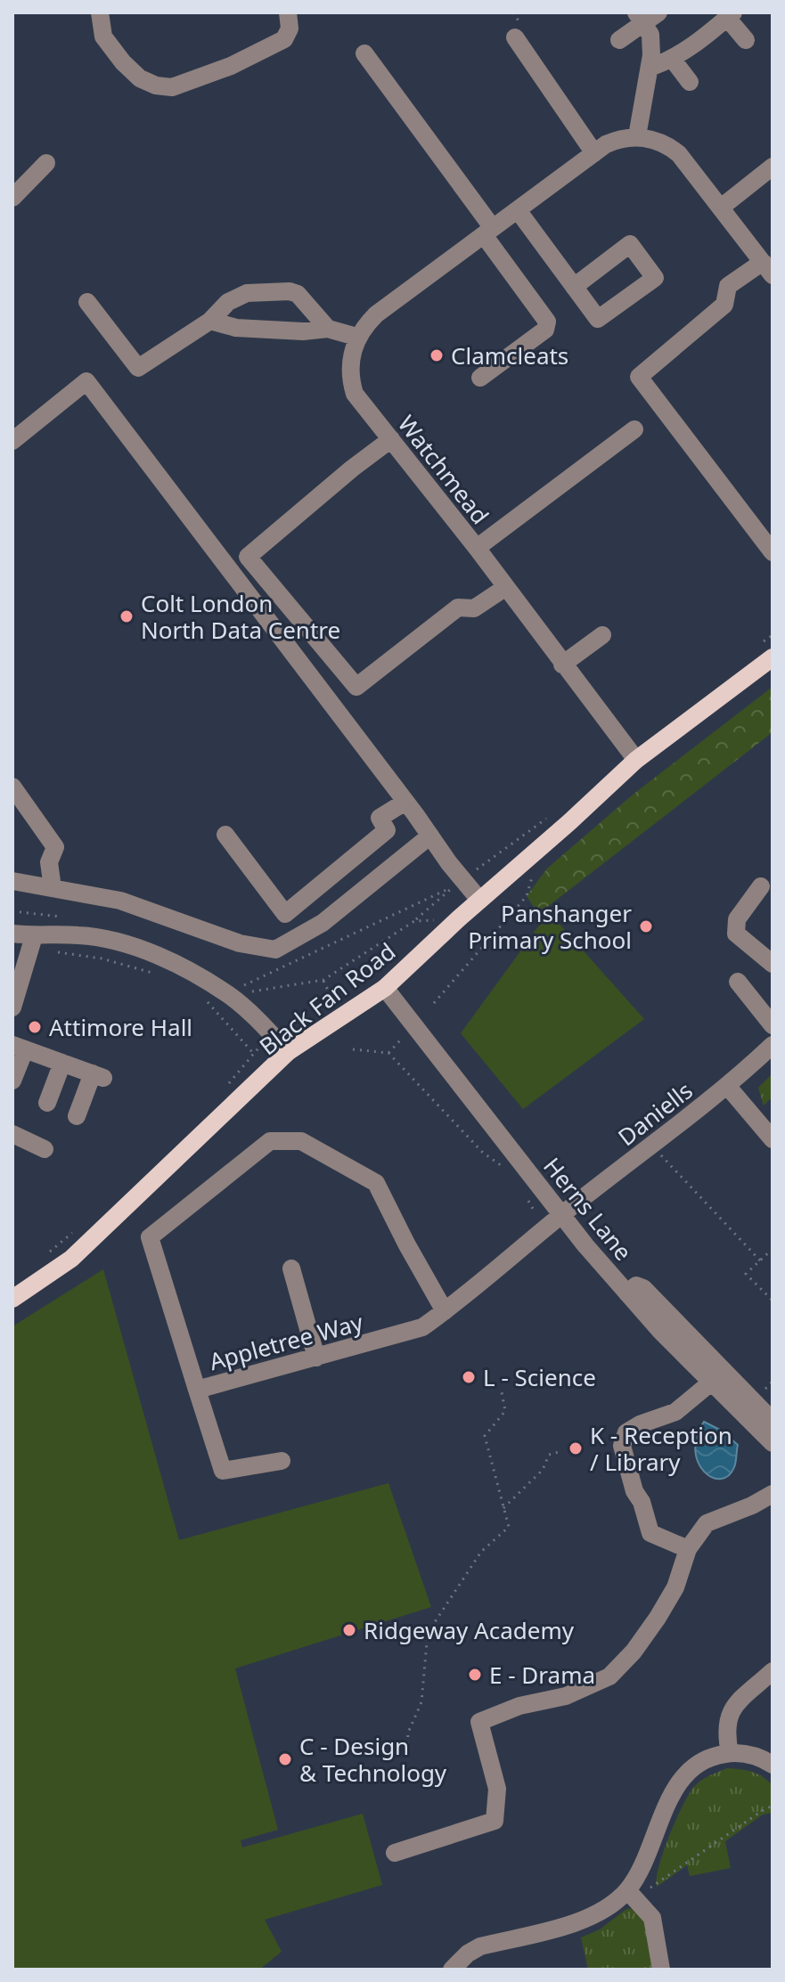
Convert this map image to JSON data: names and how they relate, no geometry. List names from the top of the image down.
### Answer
{
  "streets": {
    "main road": ["Black Fan Road"],
    "street": [
      "Watchmead",
      "Daniells",
      "Herns Lane",
      "Appletree Way"
    ]
  },
  "crossings": [
    ["Watchmead", "Black Fan Road"],
    ["Black Fan Road", "Herns Lane"],
    ["Daniells", "Herns Lane"],
    ["Daniells", "Appletree Way"],
    ["Herns Lane", "Appletree Way"]
  ],
  "places": [
    "Clamcleats",
    "Colt London North Data Centre",
    "Panshanger Primary School",
    "Attimore Hall",
    "L - Science",
    "K - Reception / Library",
    "Ridgeway Academy",
    "E - Drama",
    "C - Design & Technology"
  ]
}
